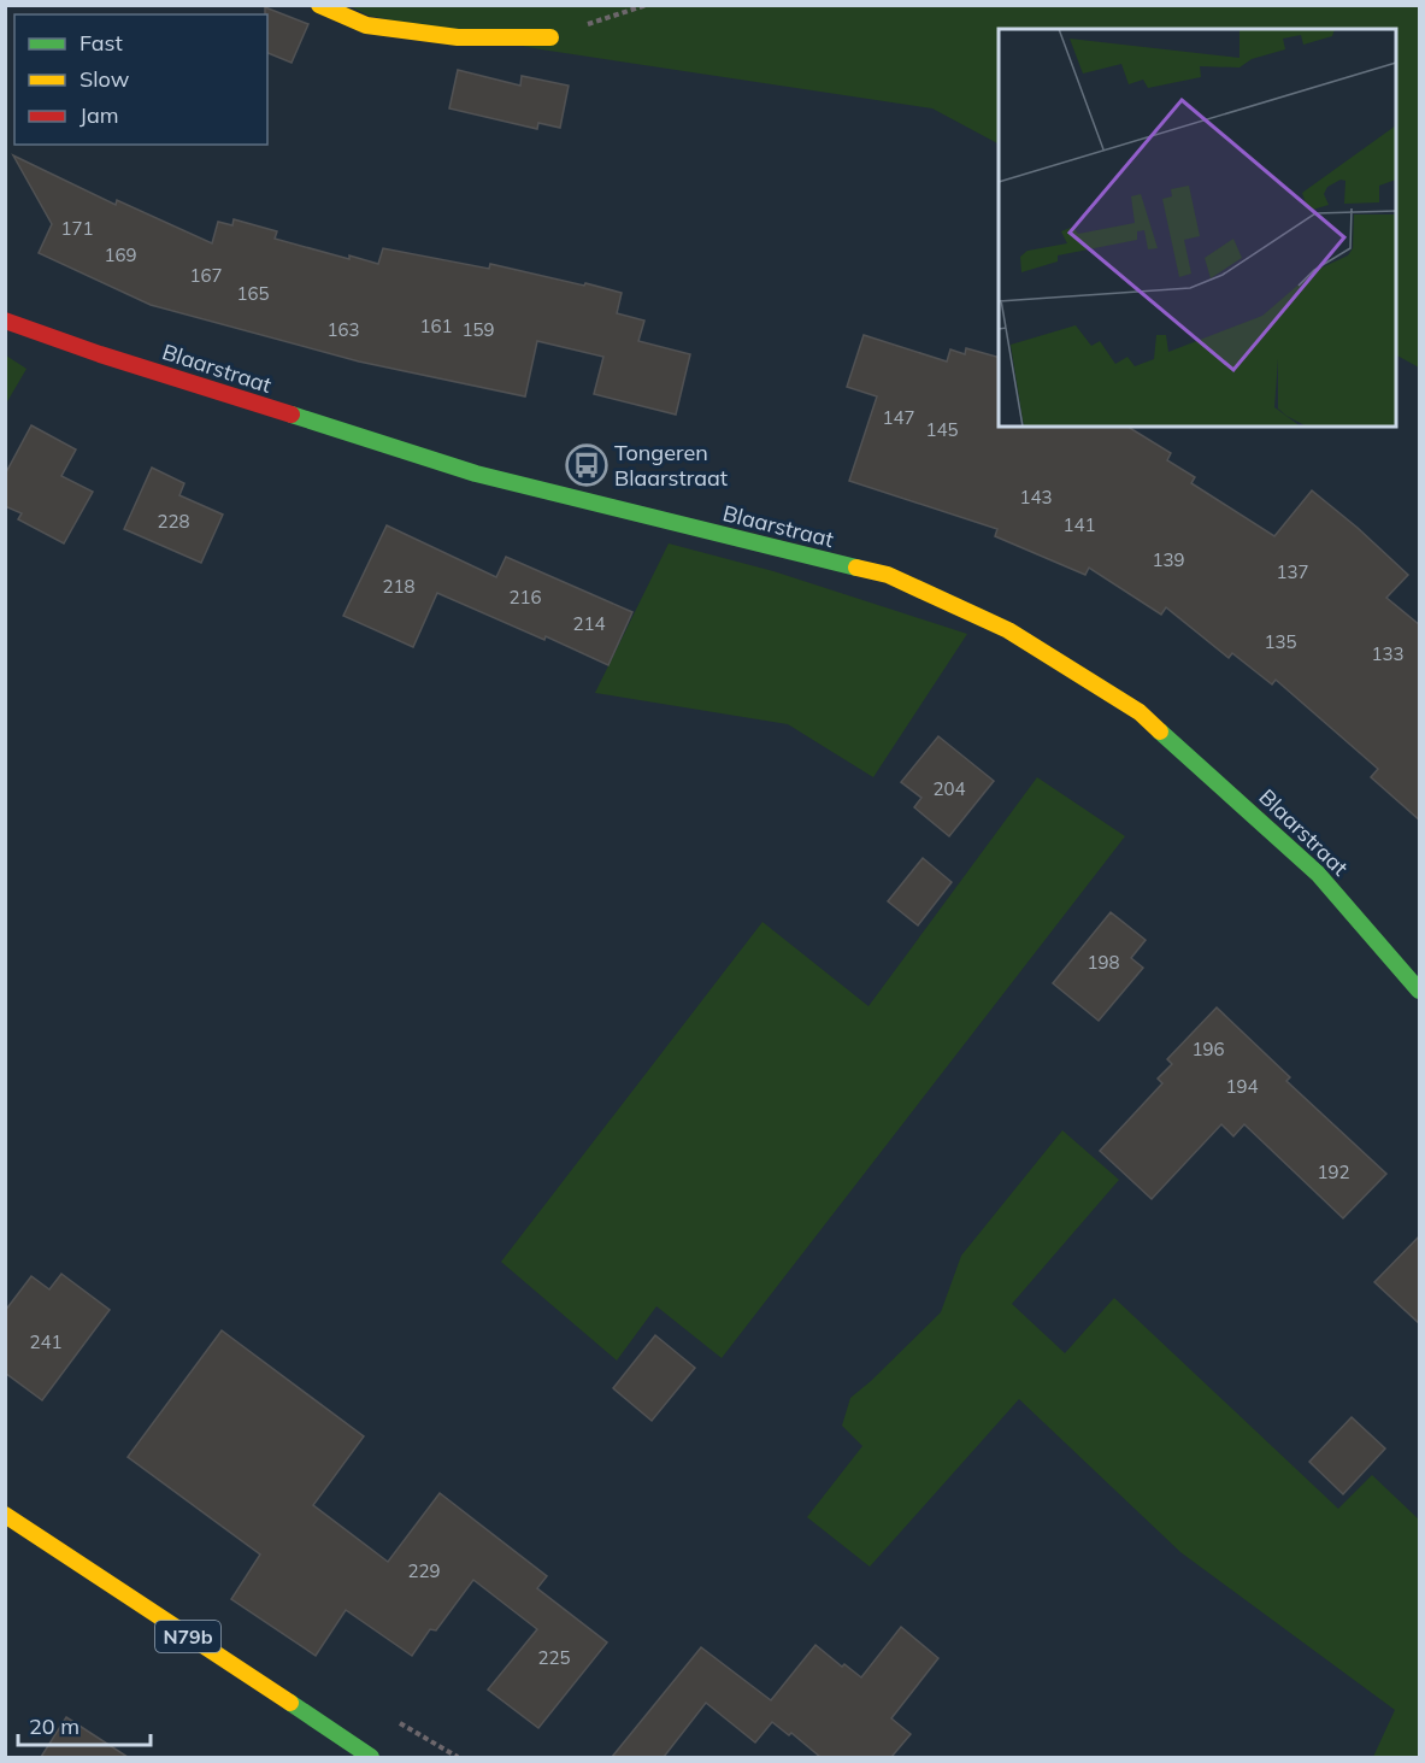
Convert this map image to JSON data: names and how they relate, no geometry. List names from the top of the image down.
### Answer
{
  "streets": {
    "street": ["Blaarstraat", "N79b"]
  },
  "places": {
    "bus stop": ["Tongeren Blaarstraat"]
  },
  "house_numbers": [
    "171",
    "169",
    "167",
    "165",
    "161",
    "163",
    "159",
    "147",
    "145",
    "143",
    "228",
    "141",
    "139",
    "137",
    "218",
    "216",
    "214",
    "135",
    "133",
    "204",
    "198",
    "196",
    "194",
    "192",
    "241",
    "229",
    "225"
  ],
  "legend": ["Fast", "Slow", "Jam"],
  "scale_bar": "20 m"
}
